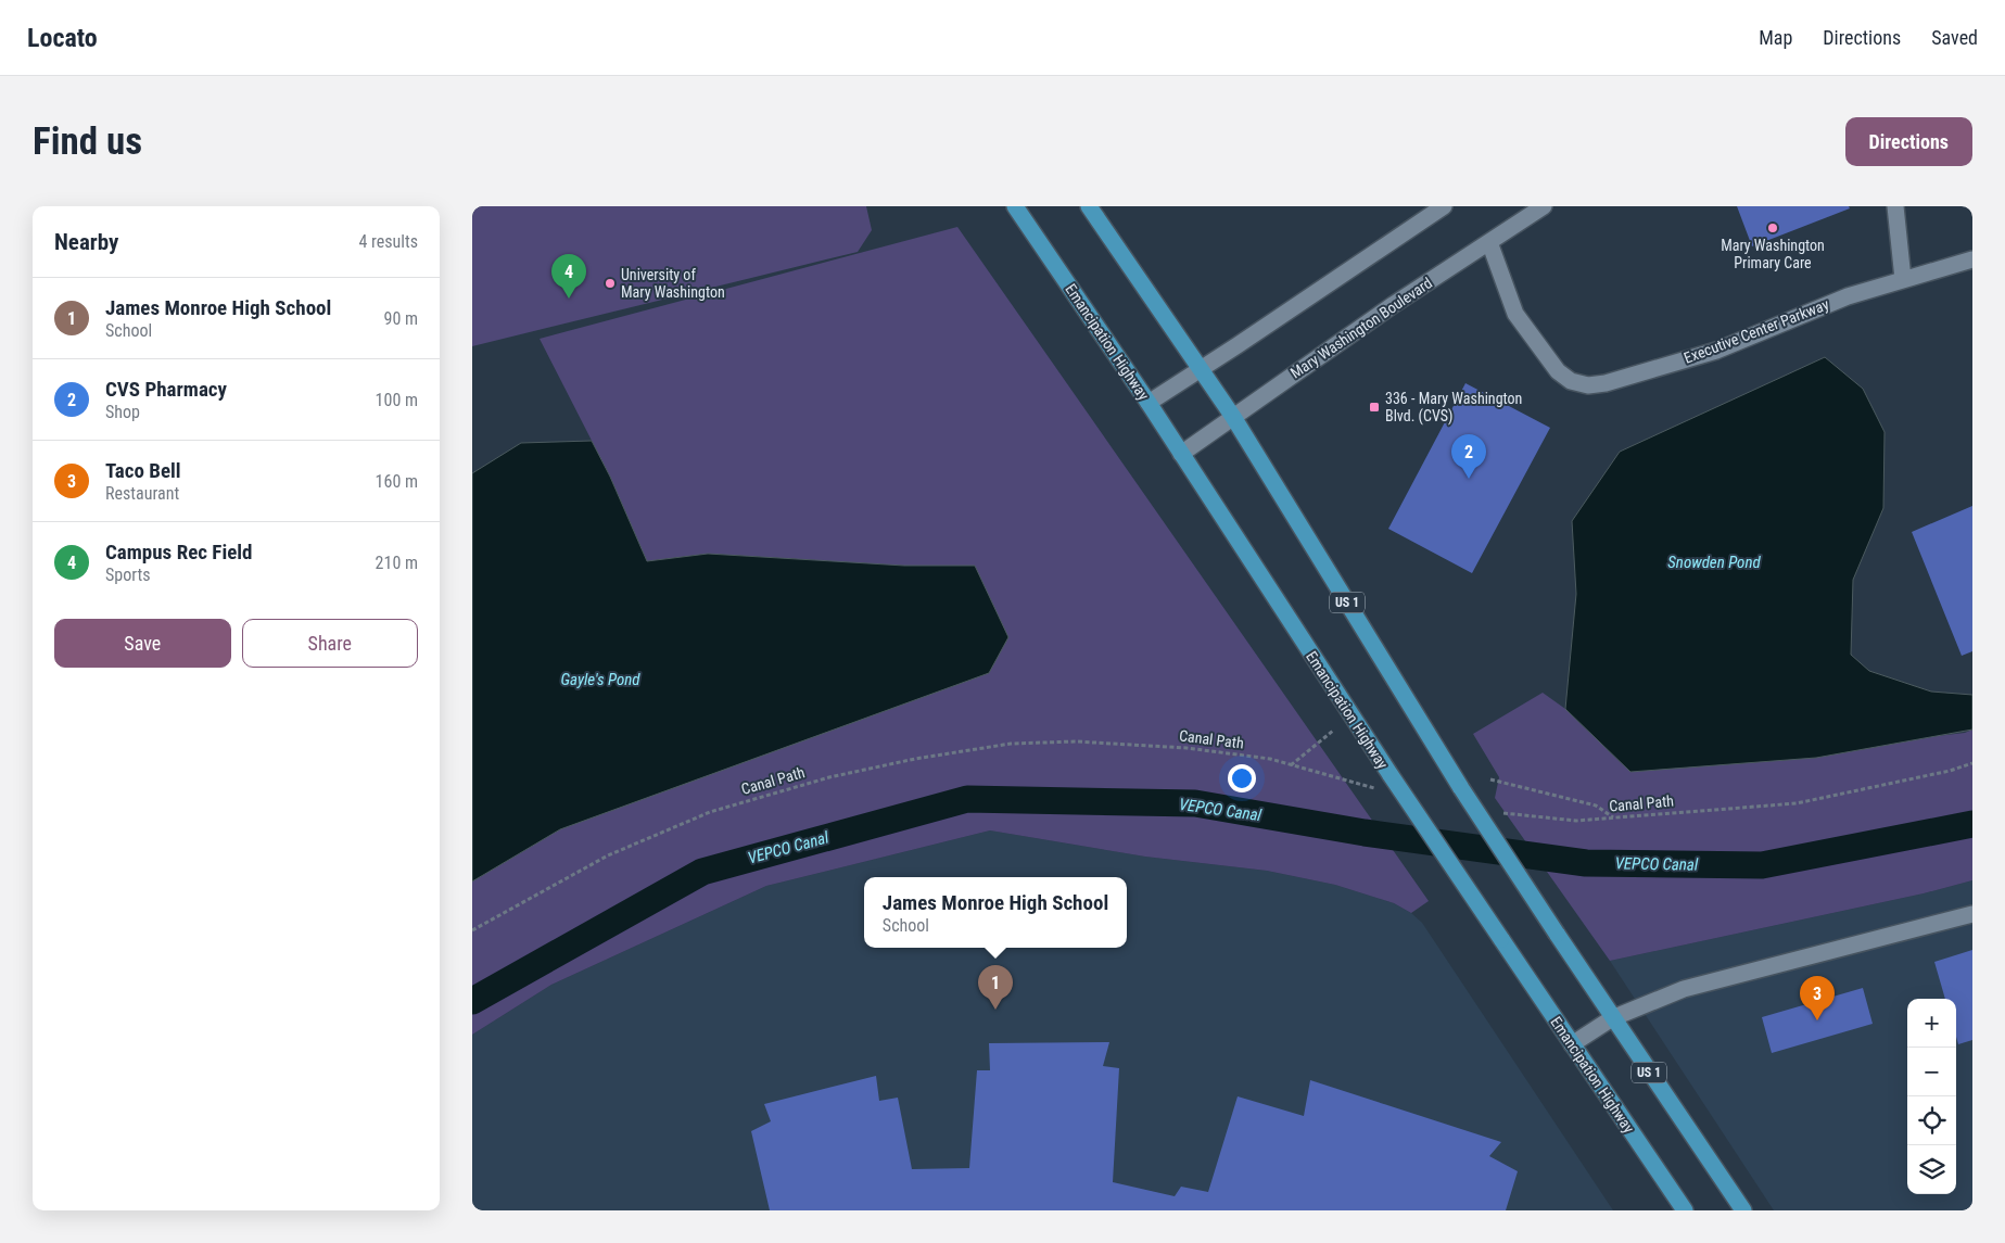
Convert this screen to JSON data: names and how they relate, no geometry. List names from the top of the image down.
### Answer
{
  "streets": {
    "main road": ["Emancipation Highway", "US 1"],
    "street": ["Mary Washington Boulevard", "Executive Center Parkway"],
    "path": ["Canal Path"]
  },
  "crossings": [
    ["Mary Washington Boulevard", "Executive Center Parkway"],
    ["Mary Washington Boulevard", "Emancipation Highway"],
    ["Mary Washington Boulevard", "US 1"]
  ],
  "water": ["Snowden Pond", "Gayle's Pond", "VEPCO Canal"],
  "places": {
    "other": ["Mary Washington Primary Care", "University of Mary Washington"],
    "transit": ["336 - Mary Washington Blvd. (CVS)"]
  },
  "page": {
    "header": "Locato",
    "nav": ["Map", "Directions", "Saved"],
    "buttons": [
      "Directions",
      ["Save", "Share"]
    ],
    "title": "Find us",
    "heading": ["Nearby", "4 results"],
    "pins": [
      "4",
      "2",
      "1",
      "3"
    ],
    "list": [
      {
        "mark": "1",
        "name": "James Monroe High School",
        "note": "School",
        "value": "90 m"
      },
      {
        "mark": "2",
        "name": "CVS Pharmacy",
        "note": "Shop",
        "value": "100 m"
      },
      {
        "mark": "3",
        "name": "Taco Bell",
        "note": "Restaurant",
        "value": "160 m"
      },
      {
        "mark": "4",
        "name": "Campus Rec Field",
        "note": "Sports",
        "value": "210 m"
      }
    ],
    "popup": ["James Monroe High School", "School"],
    "map_buttons": ["+", "−"]
  }
}
